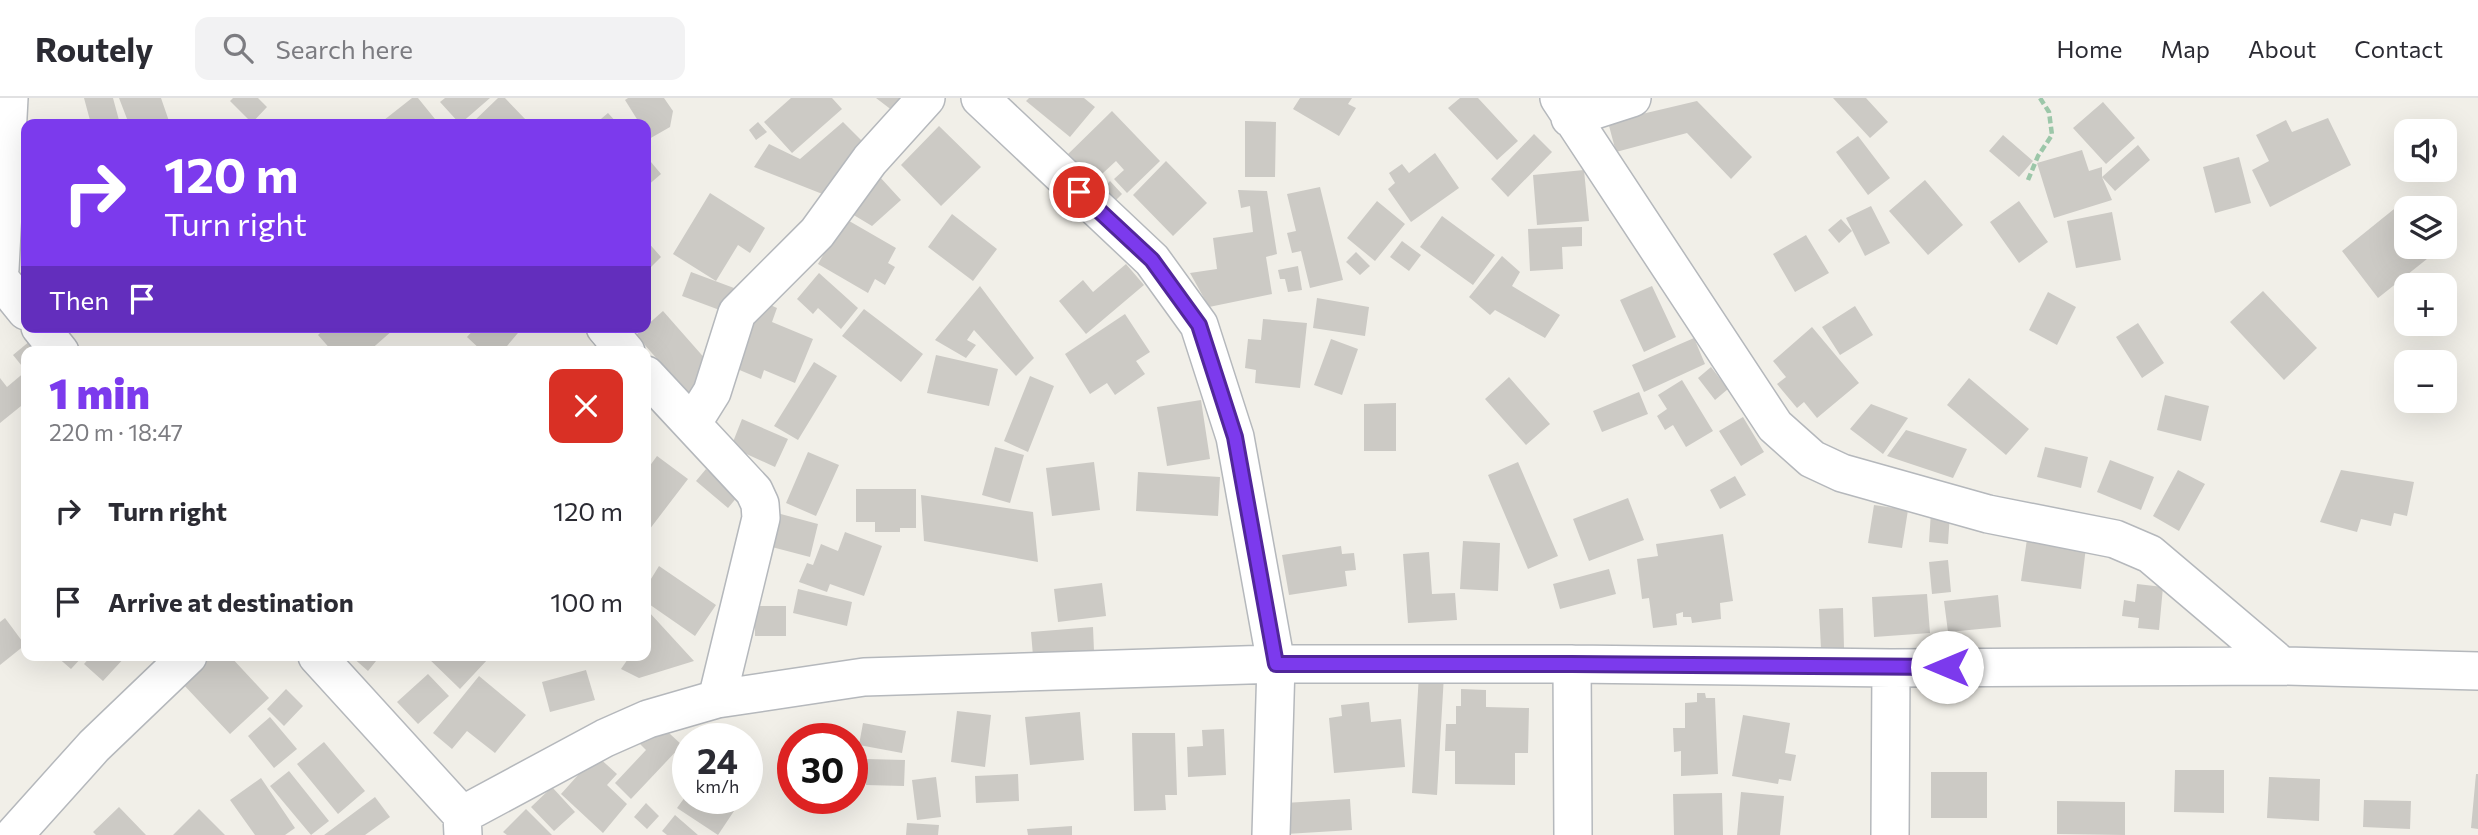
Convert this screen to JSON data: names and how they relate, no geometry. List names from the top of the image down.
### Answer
{
  "page": {
    "header": "Routely",
    "search": "Search here",
    "nav": [
      "Home",
      "Map",
      "About",
      "Contact"
    ],
    "map_buttons": ["+", "−"],
    "turn": ["120 m", "Turn right"],
    "then": "Then",
    "heading": ["1 min", "220 m · 18:47"],
    "list": [
      {
        "name": "Turn right",
        "value": "120 m"
      },
      {
        "name": "Arrive at destination",
        "value": "100 m"
      }
    ],
    "speed": "24 km/h",
    "limit": "30"
  }
}
